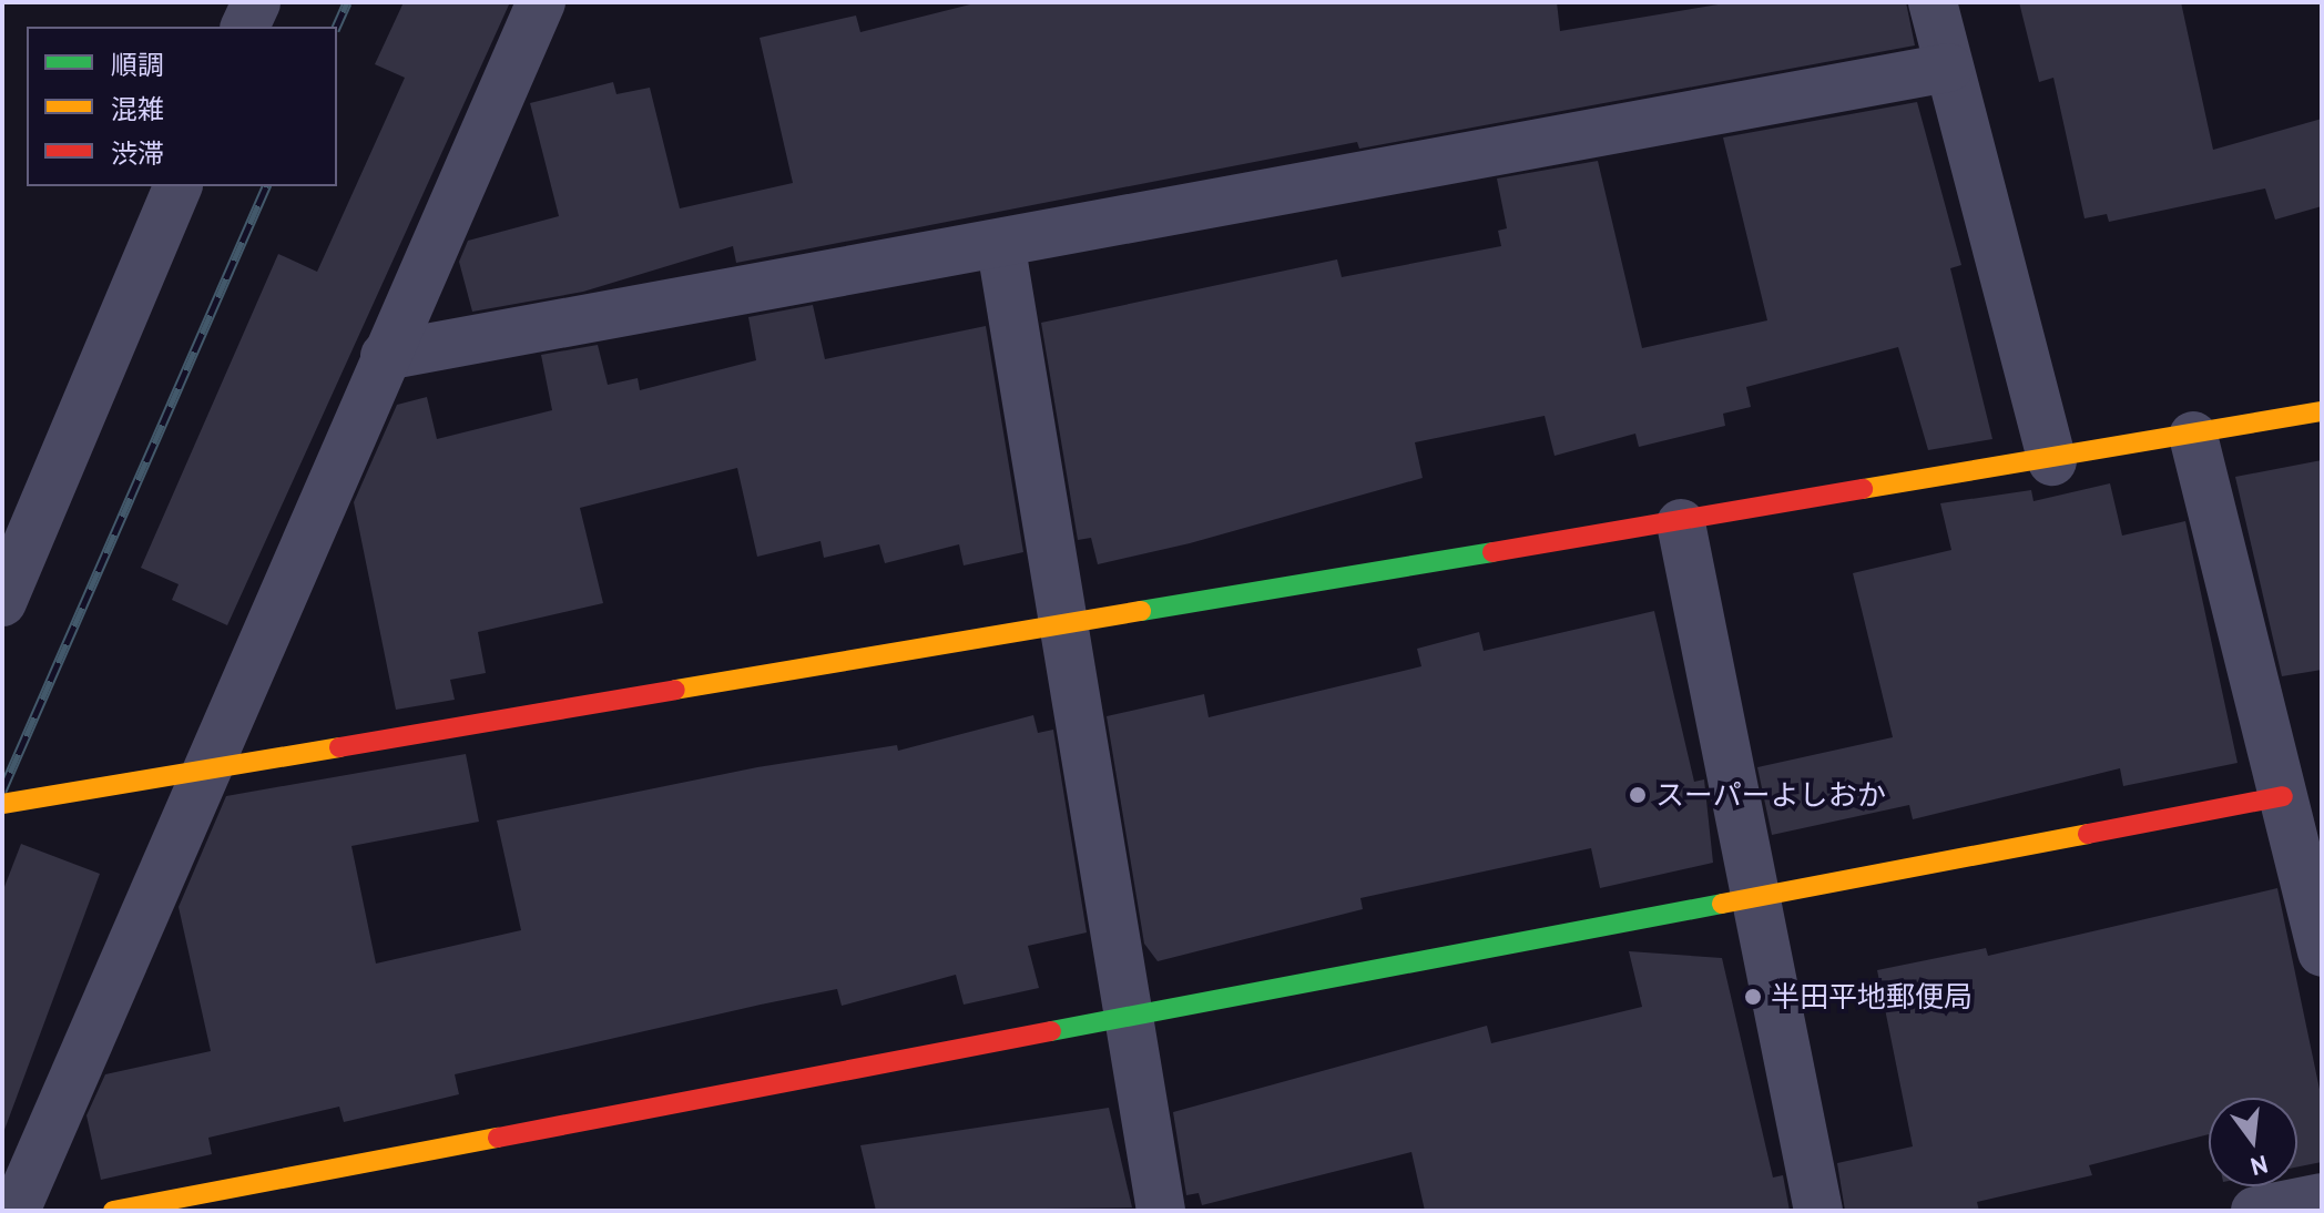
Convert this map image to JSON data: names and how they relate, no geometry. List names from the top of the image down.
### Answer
{
  "places": ["スーパーよしおか", "半田平地郵便局"],
  "legend": ["順調", "混雑", "渋滞"],
  "north": "bottom"
}
